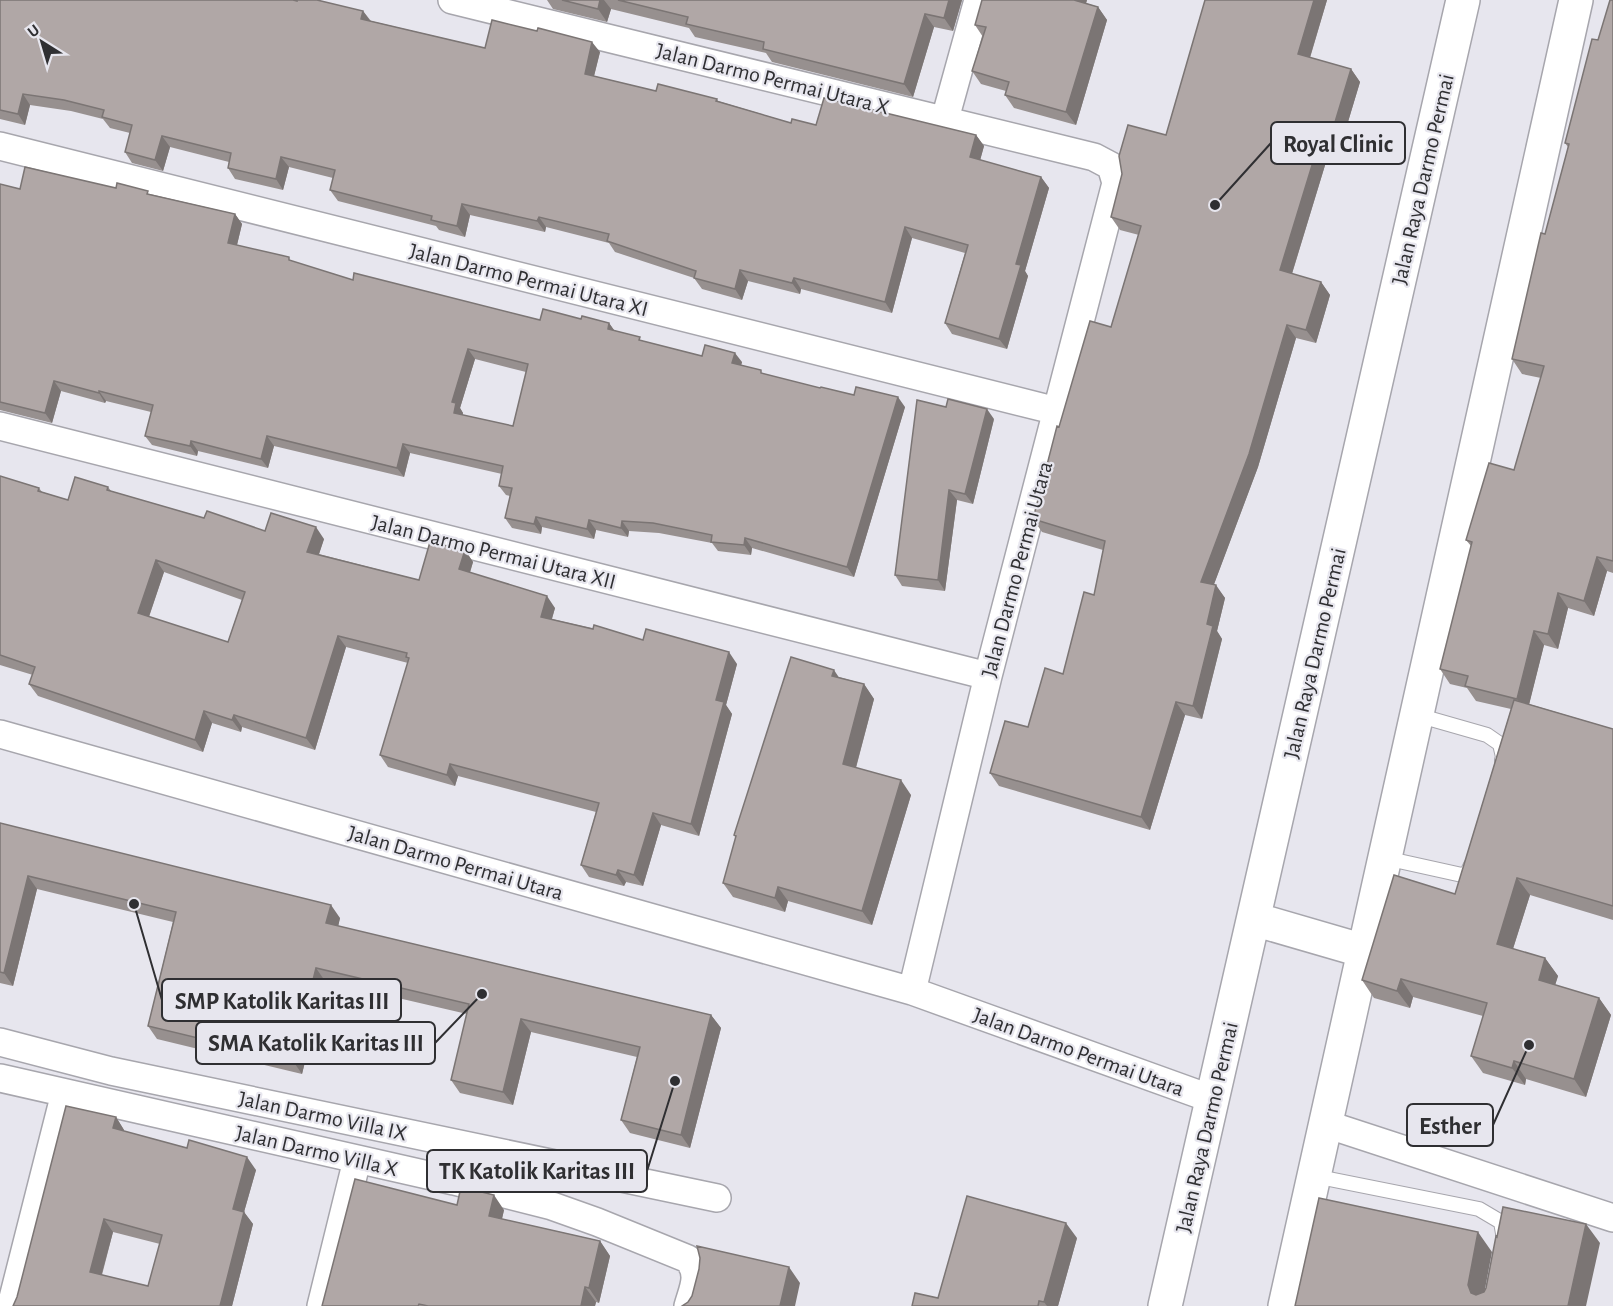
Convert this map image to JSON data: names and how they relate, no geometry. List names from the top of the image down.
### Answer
{
  "streets": {
    "street": [
      "Jalan Darmo Permai Utara X",
      "Jalan Raya Darmo Permai",
      "Jalan Darmo Permai Utara XI",
      "Jalan Darmo Permai Utara XII",
      "Jalan Darmo Permai Utara",
      "Jalan Darmo Villa IX",
      "Jalan Darmo Villa X"
    ]
  },
  "crossings": [
    ["Jalan Darmo Permai Utara X", "Jalan Darmo Permai Utara"],
    ["Jalan Raya Darmo Permai", "Jalan Darmo Permai Utara"],
    ["Jalan Darmo Permai Utara XI", "Jalan Darmo Permai Utara"],
    ["Jalan Darmo Permai Utara XII", "Jalan Darmo Permai Utara"]
  ],
  "places": [
    "Royal Clinic",
    "SMP Katolik Karitas III",
    "SMA Katolik Karitas III",
    "Esther",
    "TK Katolik Karitas III"
  ],
  "north": "top left"
}
